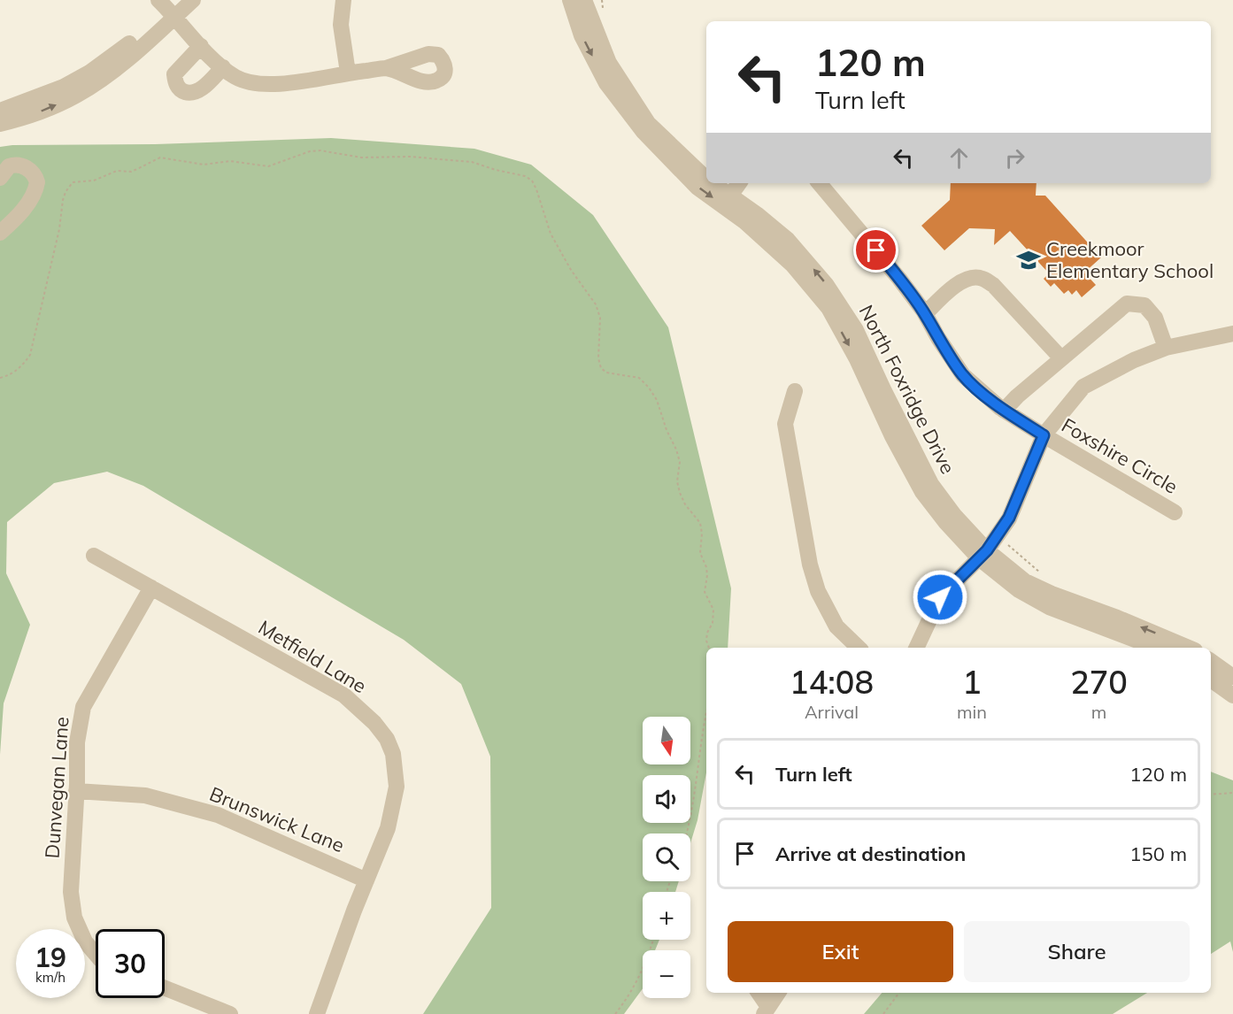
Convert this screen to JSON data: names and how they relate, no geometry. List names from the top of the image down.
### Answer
{
  "streets": {
    "street": [
      "North Foxridge Drive",
      "Foxshire Circle",
      "Metfield Lane",
      "Dunvegan Lane",
      "Brunswick Lane"
    ]
  },
  "crossings": [
    ["Metfield Lane", "Dunvegan Lane"],
    ["Metfield Lane", "Brunswick Lane"],
    ["Dunvegan Lane", "Brunswick Lane"]
  ],
  "places": {
    "school or university": ["Creekmoor Elementary School"]
  },
  "north": "bottom",
  "page": {
    "turn": ["120 m", "Turn left"],
    "eta": [
      "14:08",
      "Arrival",
      "1",
      "min",
      "270",
      "m"
    ],
    "map_buttons": ["+", "−"],
    "list": [
      {
        "name": "Turn left",
        "value": "120 m"
      },
      {
        "name": "Arrive at destination",
        "value": "150 m"
      }
    ],
    "buttons": ["Exit", "Share"],
    "speed": "19 km/h",
    "limit": "30"
  }
}
